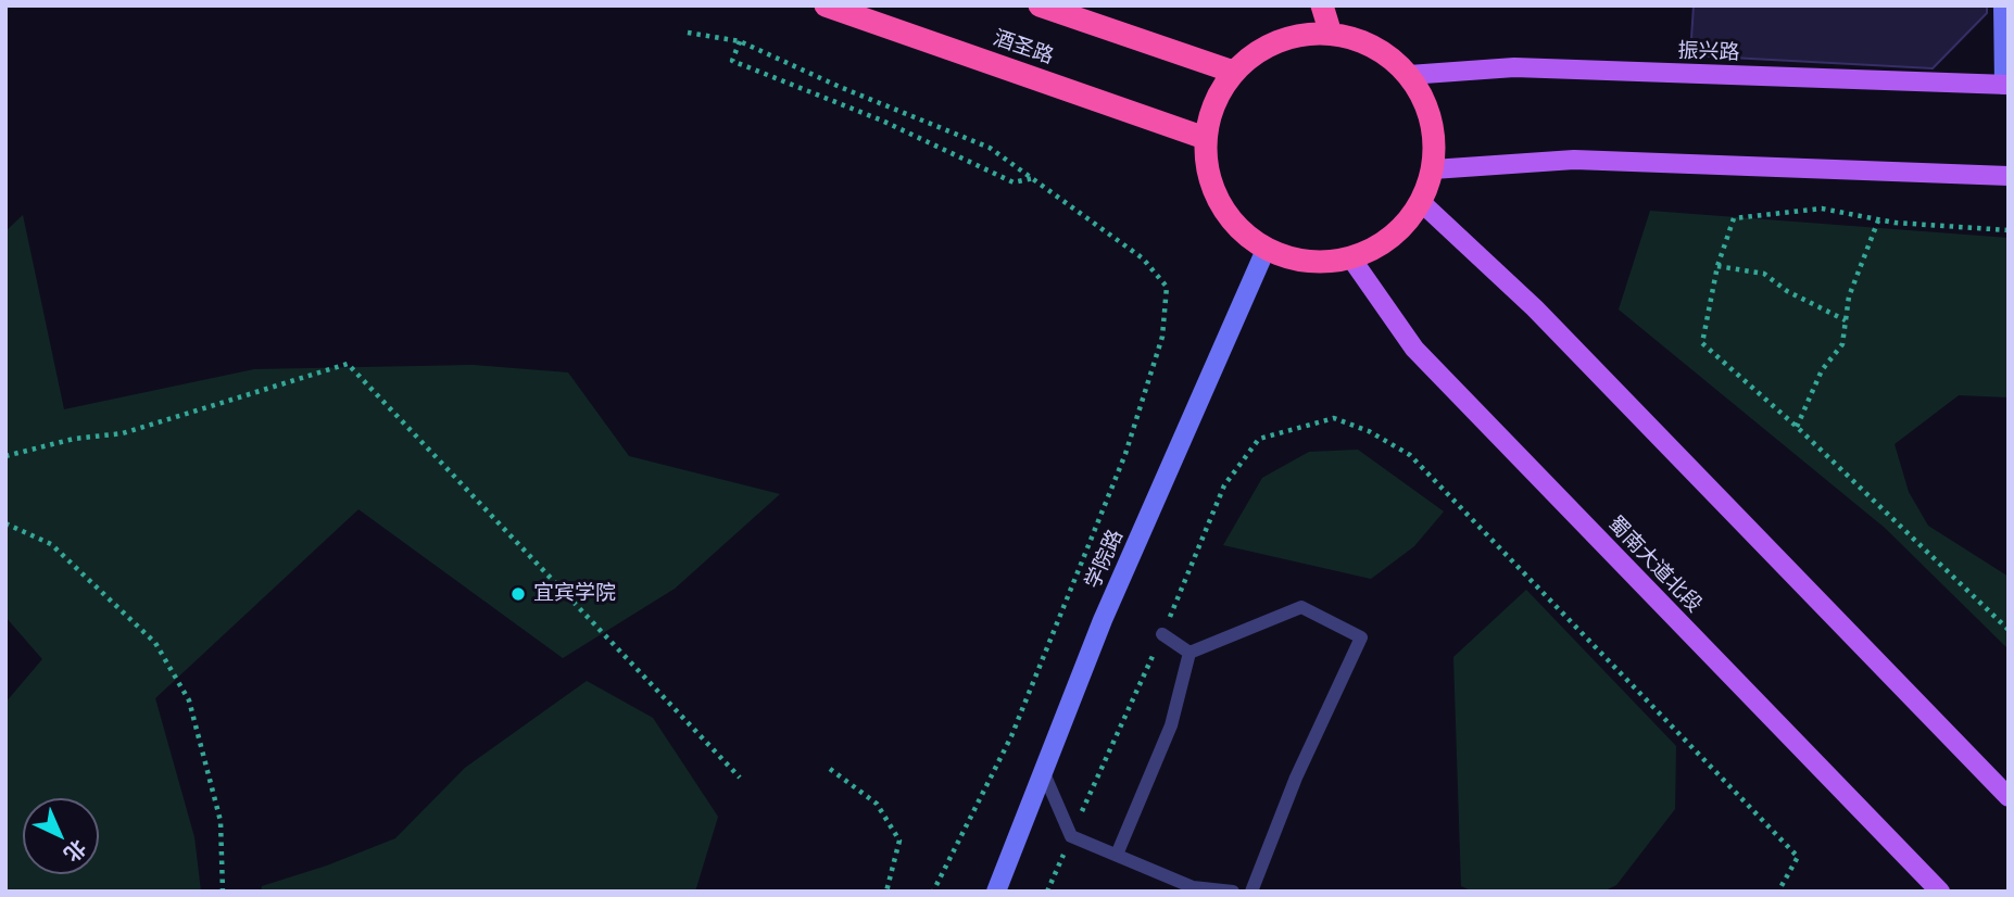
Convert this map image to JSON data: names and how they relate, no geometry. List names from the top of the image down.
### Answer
{
  "streets": {
    "highway": ["酒圣路"],
    "main road": ["振兴路", "学院路", "蜀南大道北段"]
  },
  "crossings": [
    ["酒圣路", "振兴路"],
    ["酒圣路", "学院路"],
    ["酒圣路", "蜀南大道北段"],
    ["振兴路", "学院路"],
    ["振兴路", "蜀南大道北段"],
    ["学院路", "蜀南大道北段"]
  ],
  "places": ["宜宾学院"],
  "north": "bottom right"
}
